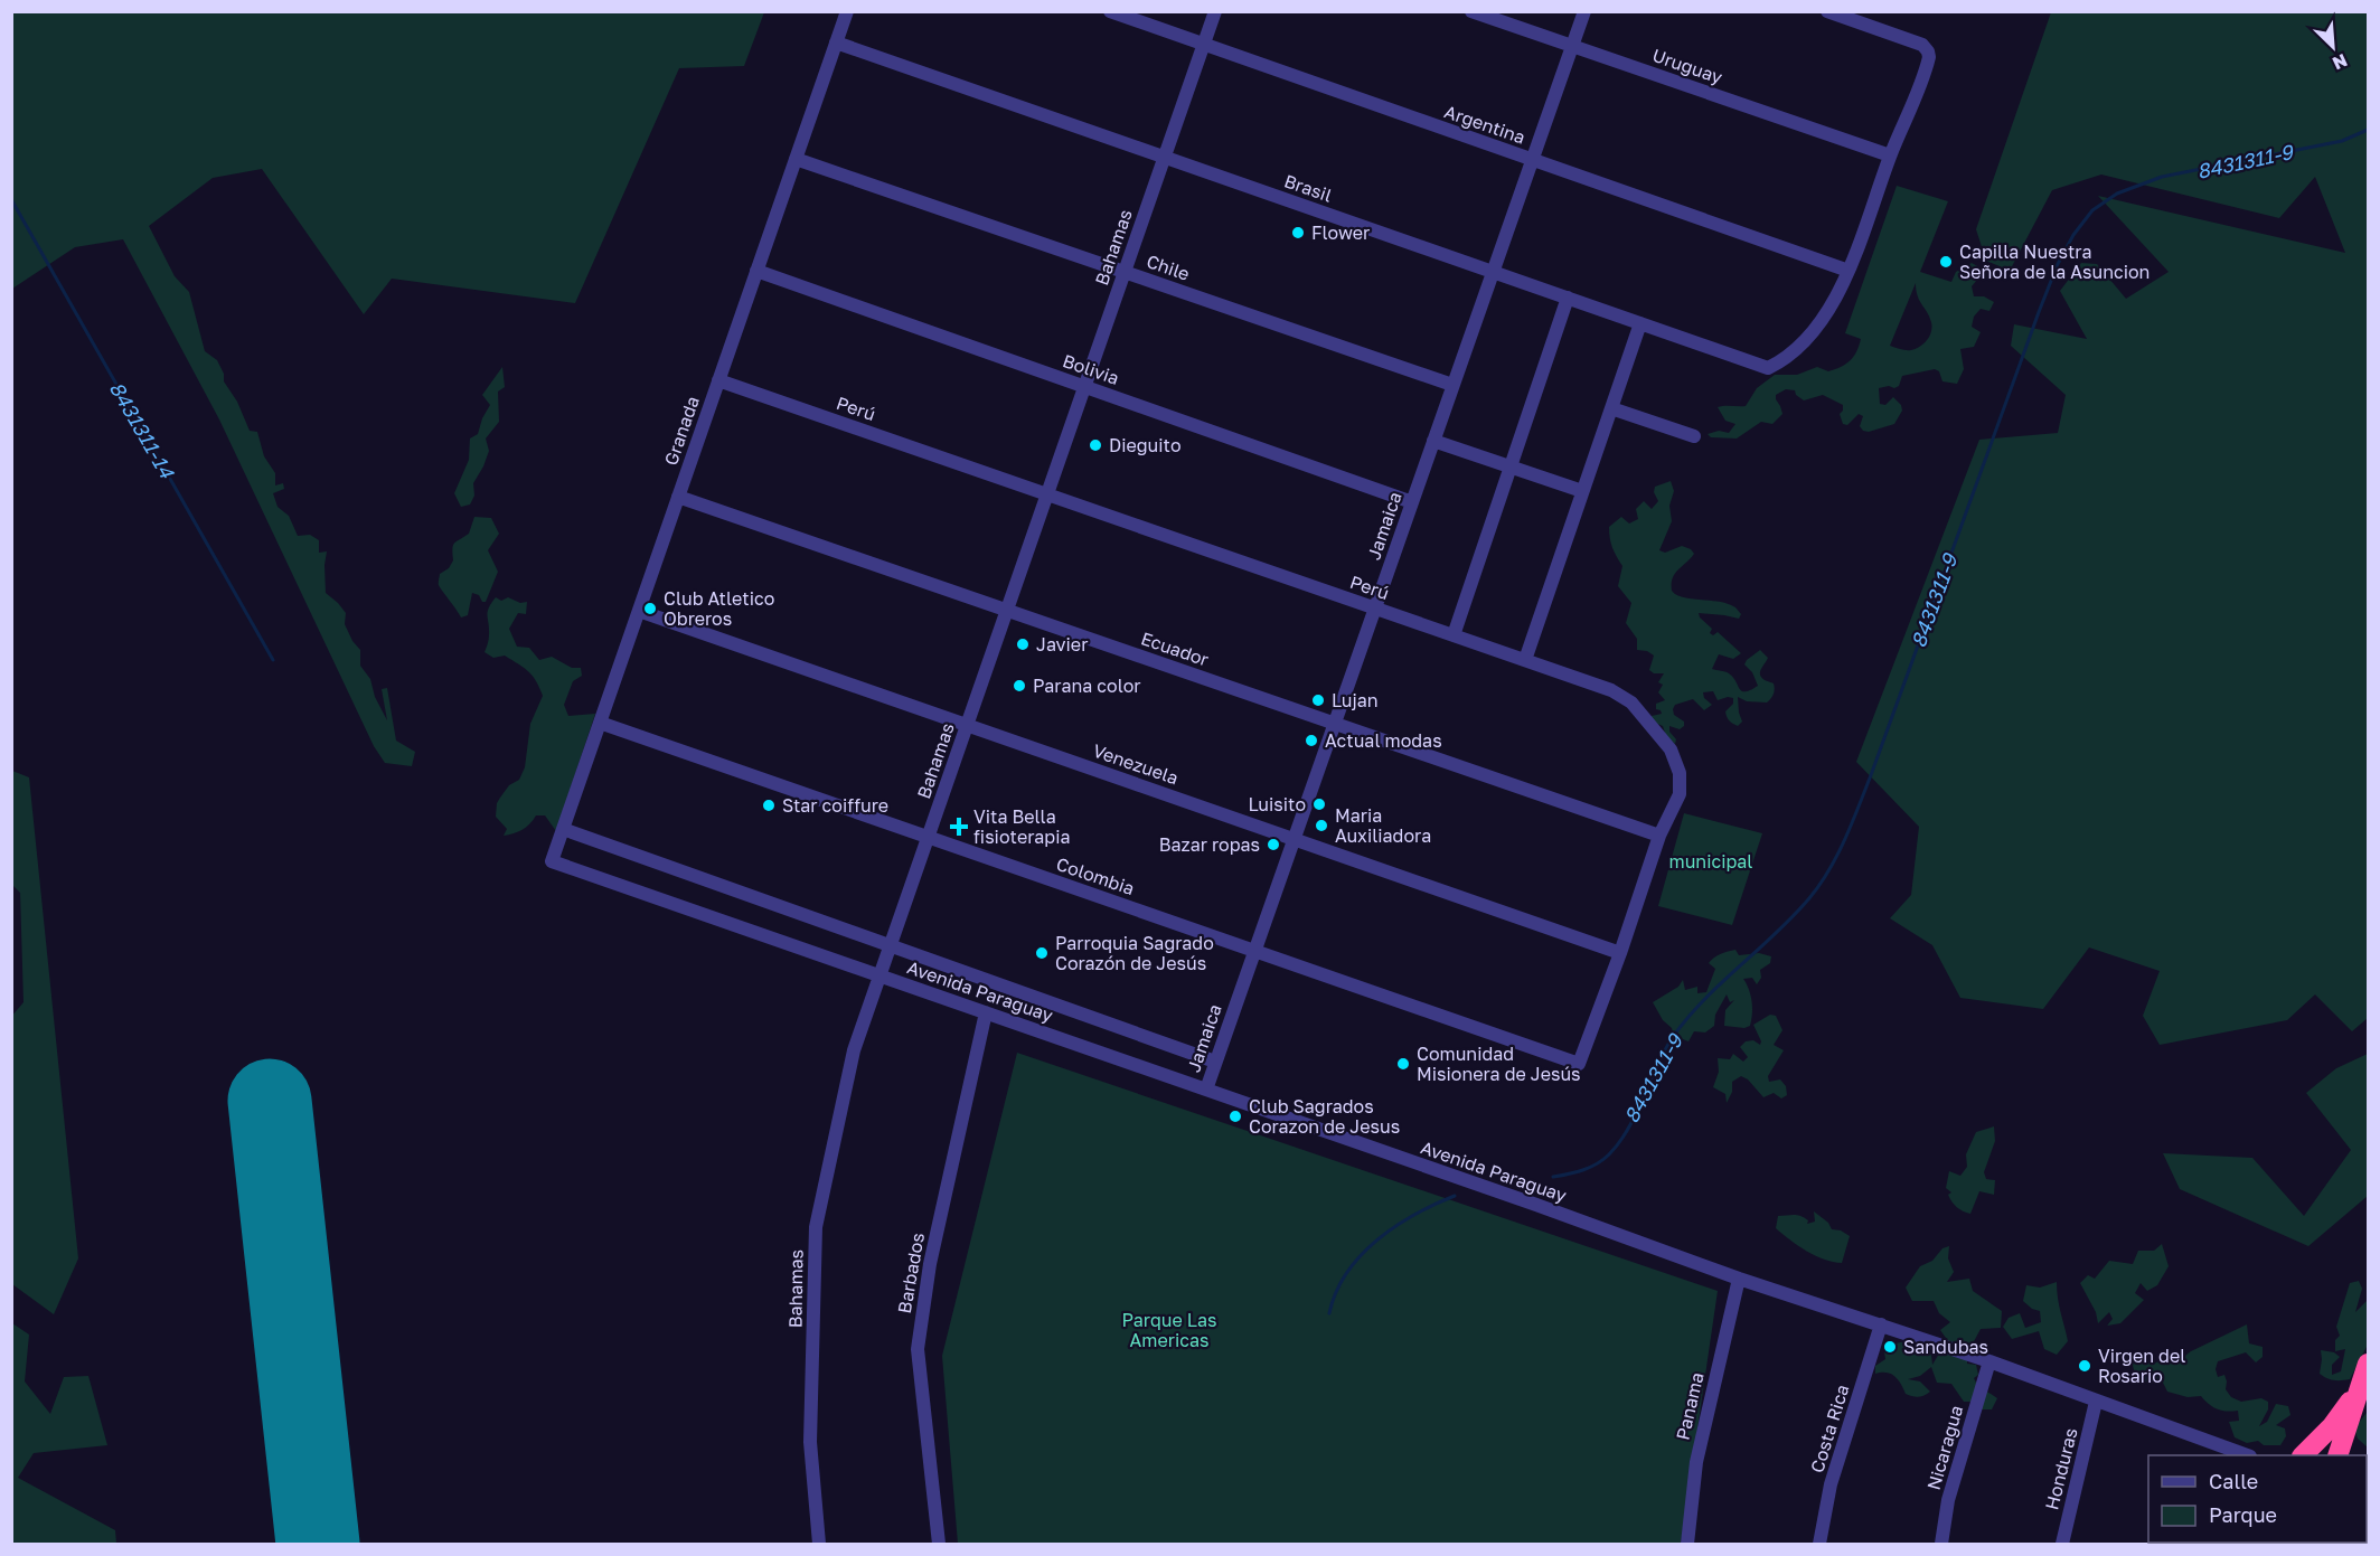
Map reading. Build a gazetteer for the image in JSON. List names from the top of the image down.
{
  "streets": {
    "street": [
      "Uruguay",
      "Argentina",
      "Brasil",
      "Bahamas",
      "Chile",
      "Bolivia",
      "Perú",
      "Granada",
      "Jamaica",
      "Ecuador",
      "Venezuela",
      "Colombia",
      "Avenida Paraguay",
      "Barbados",
      "Panama",
      "Costa Rica",
      "Nicaragua",
      "Honduras"
    ]
  },
  "crossings": [
    ["Uruguay", "Jamaica"],
    ["Argentina", "Brasil"],
    ["Argentina", "Bahamas"],
    ["Argentina", "Jamaica"],
    ["Brasil", "Bahamas"],
    ["Brasil", "Granada"],
    ["Brasil", "Jamaica"],
    ["Bahamas", "Chile"],
    ["Bahamas", "Bolivia"],
    ["Bahamas", "Perú"],
    ["Bahamas", "Ecuador"],
    ["Bahamas", "Venezuela"],
    ["Bahamas", "Colombia"],
    ["Bahamas", "Avenida Paraguay"],
    ["Chile", "Granada"],
    ["Chile", "Jamaica"],
    ["Bolivia", "Granada"],
    ["Bolivia", "Jamaica"],
    ["Perú", "Granada"],
    ["Perú", "Jamaica"],
    ["Perú", "Ecuador"],
    ["Perú", "Venezuela"],
    ["Perú", "Colombia"],
    ["Granada", "Ecuador"],
    ["Granada", "Venezuela"],
    ["Granada", "Colombia"],
    ["Granada", "Avenida Paraguay"],
    ["Jamaica", "Ecuador"],
    ["Jamaica", "Venezuela"],
    ["Jamaica", "Colombia"],
    ["Jamaica", "Avenida Paraguay"],
    ["Avenida Paraguay", "Barbados"],
    ["Avenida Paraguay", "Panama"],
    ["Avenida Paraguay", "Costa Rica"],
    ["Avenida Paraguay", "Nicaragua"],
    ["Avenida Paraguay", "Honduras"]
  ],
  "water": ["8431311-9", "8431311-14"],
  "parks": ["municipal", "Parque Las Americas"],
  "places": {
    "other": [
      "Flower",
      "Capilla Nuestra Señora de la Asuncion",
      "Dieguito",
      "Club Atletico Obreros",
      "Javier",
      "Parana color",
      "Lujan",
      "Actual modas",
      "Luisito",
      "Star coiffure",
      "Maria Auxiliadora",
      "Bazar ropas",
      "Parroquia Sagrado Corazón de Jesús",
      "Comunidad Misionera de Jesús",
      "Club Sagrados Corazon de Jesus",
      "Sandubas",
      "Virgen del Rosario"
    ],
    "health": ["Vita Bella fisioterapia"]
  },
  "legend": ["Calle", "Parque"],
  "north": "bottom right"
}
